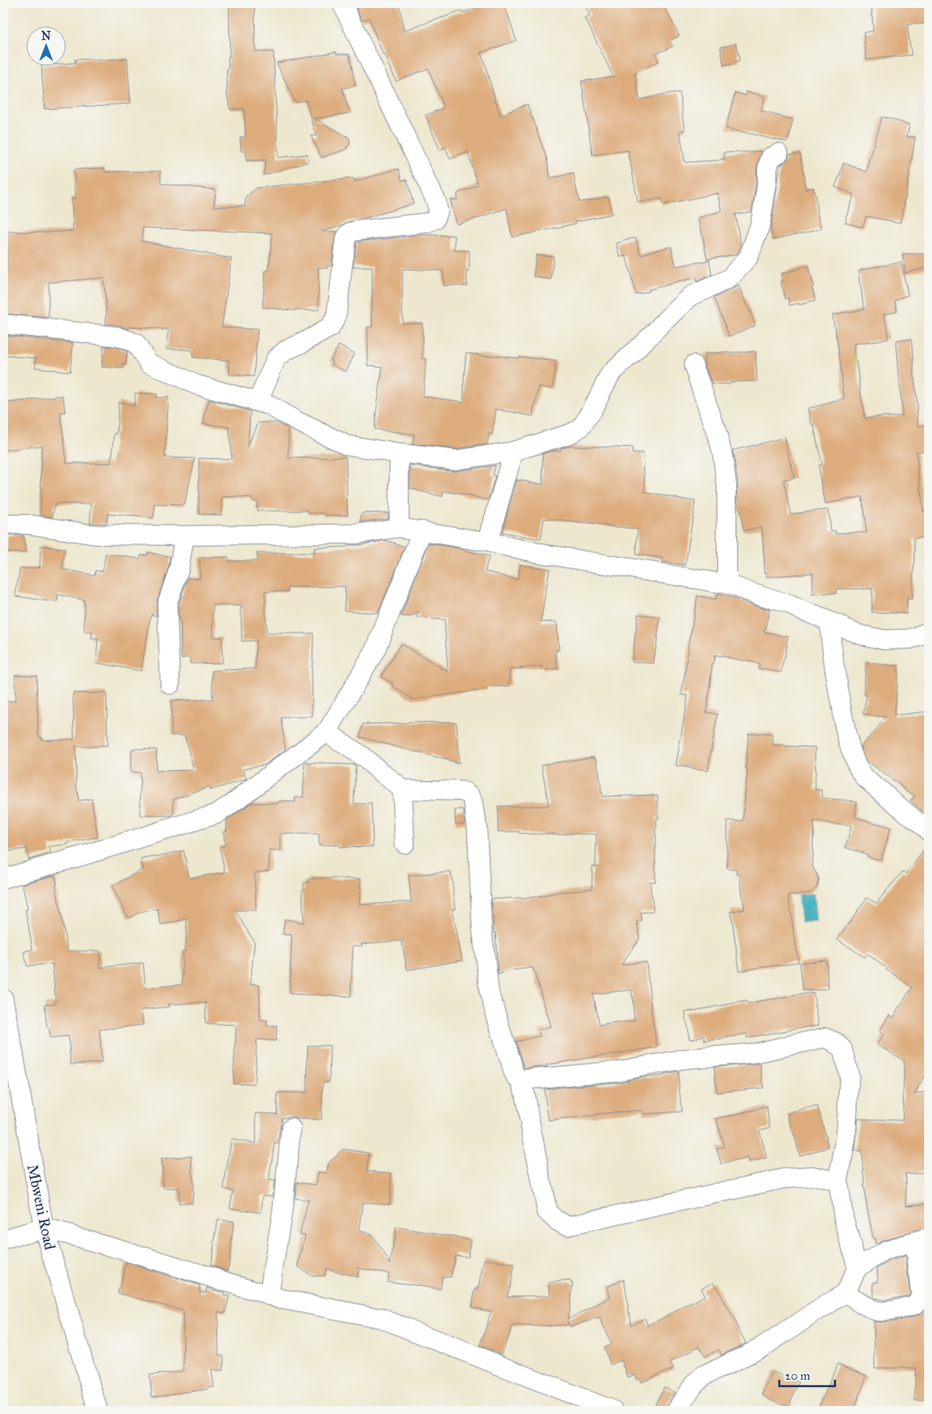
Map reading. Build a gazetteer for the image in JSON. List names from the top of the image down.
{
  "streets": {
    "street": ["Mbweni Road"]
  },
  "scale_bar": "20 m",
  "north": "top"
}
